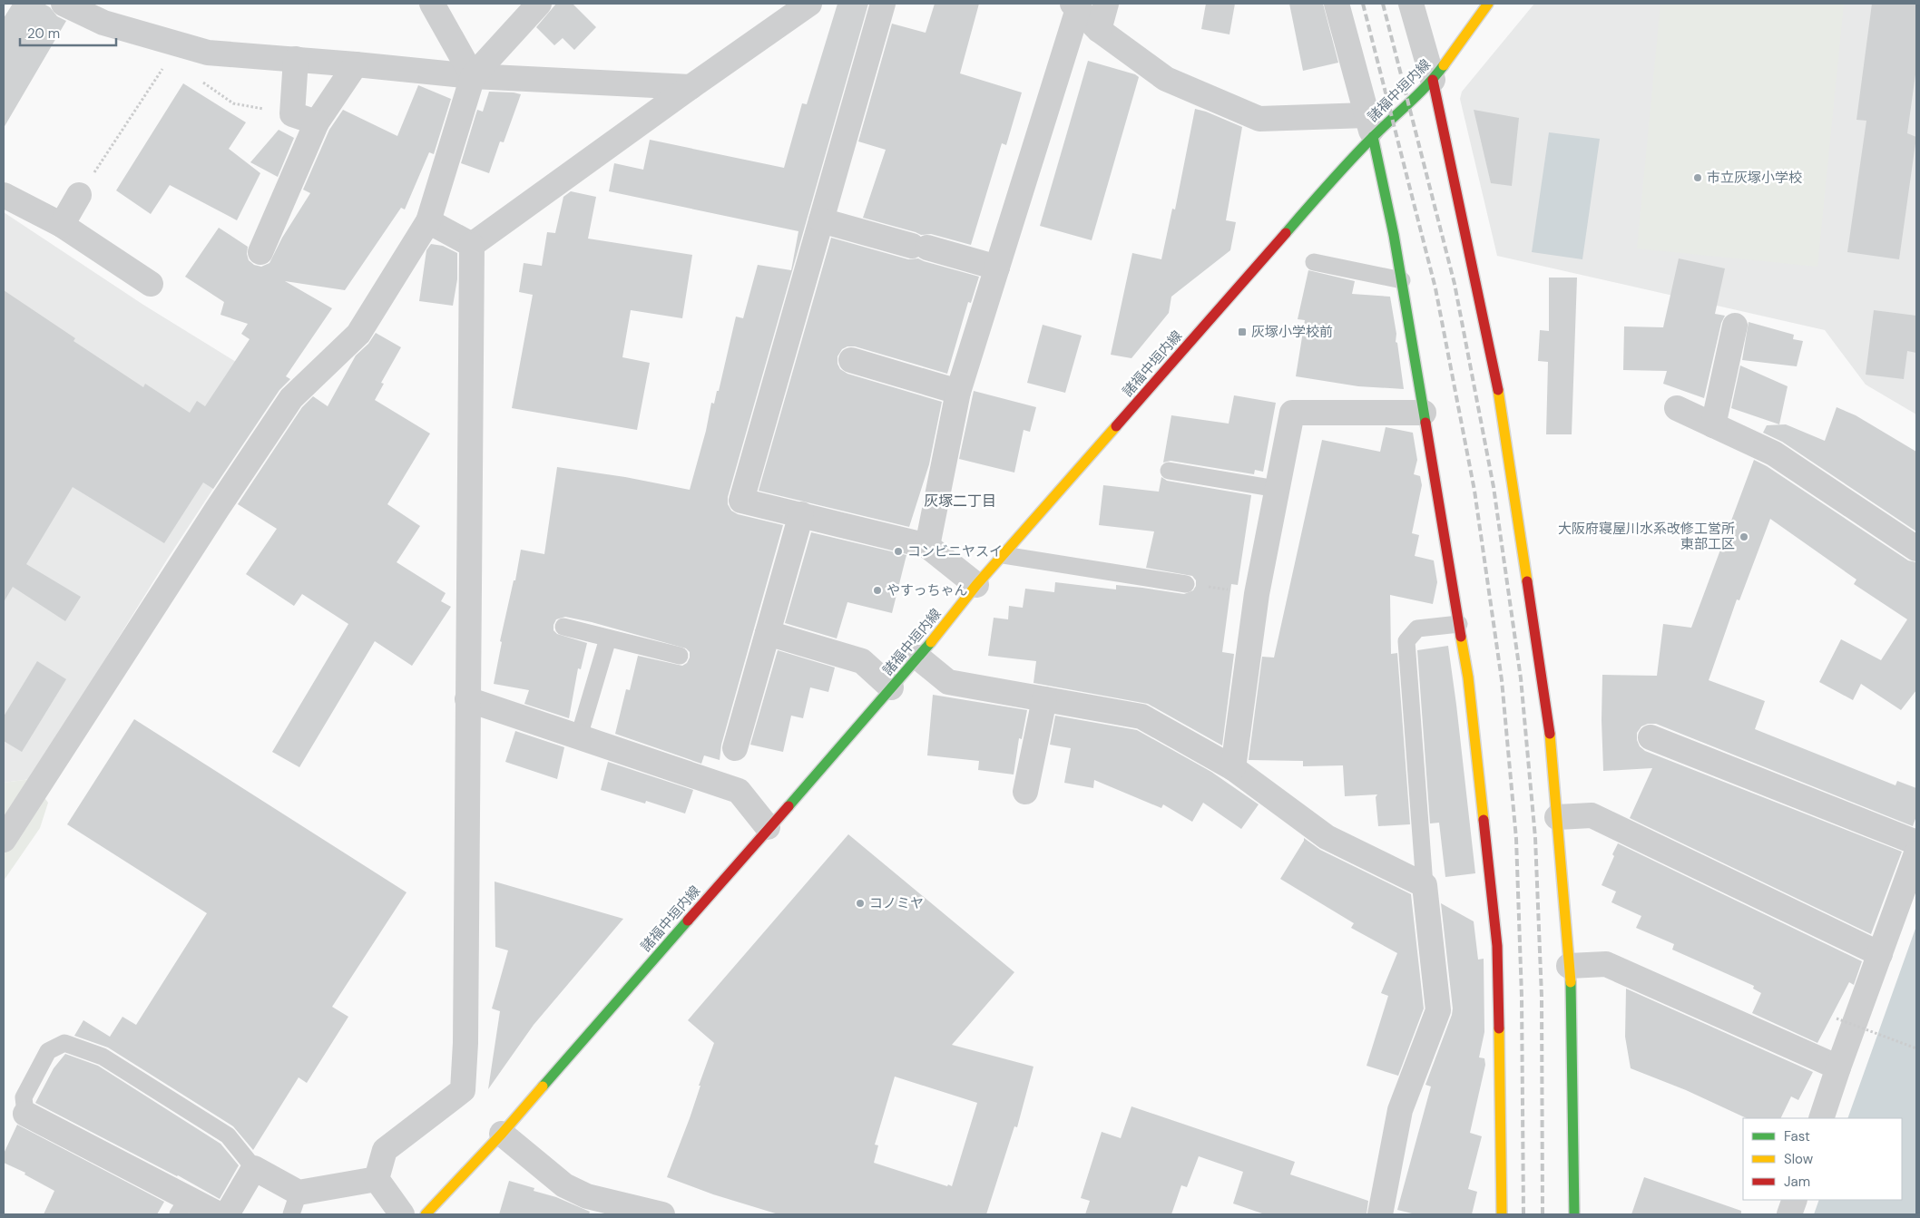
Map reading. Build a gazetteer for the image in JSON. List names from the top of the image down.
{
  "streets": {
    "street": ["諸福中垣内線"]
  },
  "districts": ["灰塚二丁目"],
  "places": {
    "other": [
      "市立灰塚小学校",
      "大阪府寝屋川水系改修工営所 東部工区",
      "コンビニヤスイ",
      "やすっちゃん",
      "コノミヤ"
    ],
    "transit": ["灰塚小学校前"]
  },
  "legend": ["Fast", "Slow", "Jam"],
  "scale_bar": "20 m"
}
